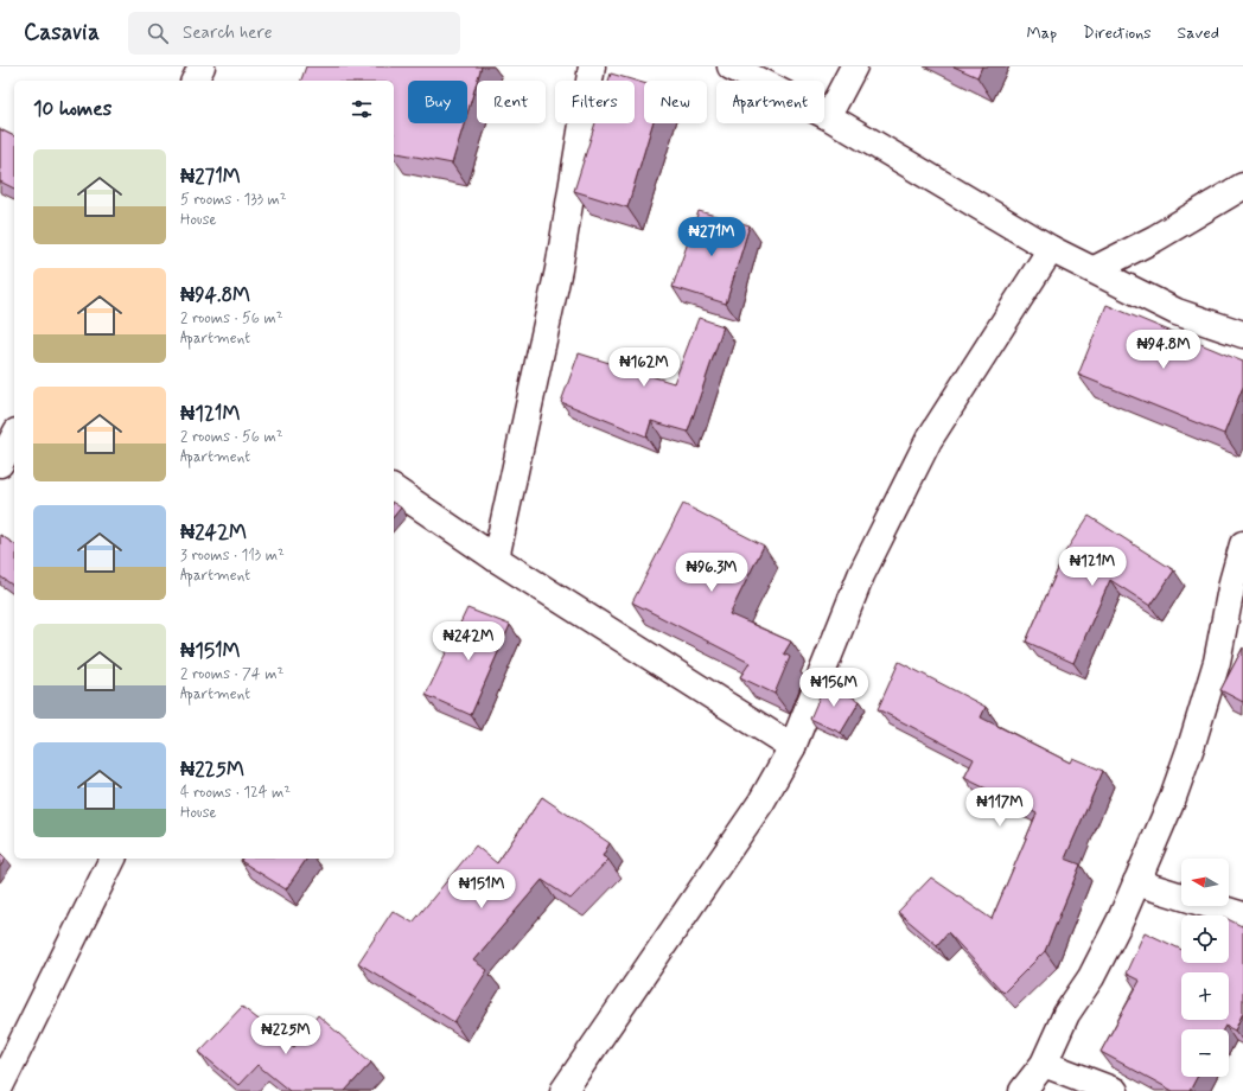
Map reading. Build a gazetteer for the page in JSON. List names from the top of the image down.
{
  "north": "left",
  "page": {
    "header": "Casavia",
    "search": "Search here",
    "nav": ["Map", "Directions", "Saved"],
    "chip": [
      "Buy",
      "Rent",
      "Filters",
      "New",
      "Apartment"
    ],
    "heading": "10 homes",
    "list": [
      {
        "name": "₦271M",
        "note": "5 rooms · 133 m² · House"
      },
      {
        "name": "₦94.8M",
        "note": "2 rooms · 56 m² · Apartment"
      },
      {
        "name": "₦121M",
        "note": "2 rooms · 56 m² · Apartment"
      },
      {
        "name": "₦242M",
        "note": "3 rooms · 113 m² · Apartment"
      },
      {
        "name": "₦151M",
        "note": "2 rooms · 74 m² · Apartment"
      },
      {
        "name": "₦225M",
        "note": "4 rooms · 124 m² · House"
      }
    ],
    "price": [
      "₦271M",
      "₦94.8M",
      "₦162M",
      "₦121M",
      "₦96.3M",
      "₦242M",
      "₦156M",
      "₦117M",
      "₦151M",
      "₦225M"
    ],
    "map_buttons": ["+", "−"]
  }
}
